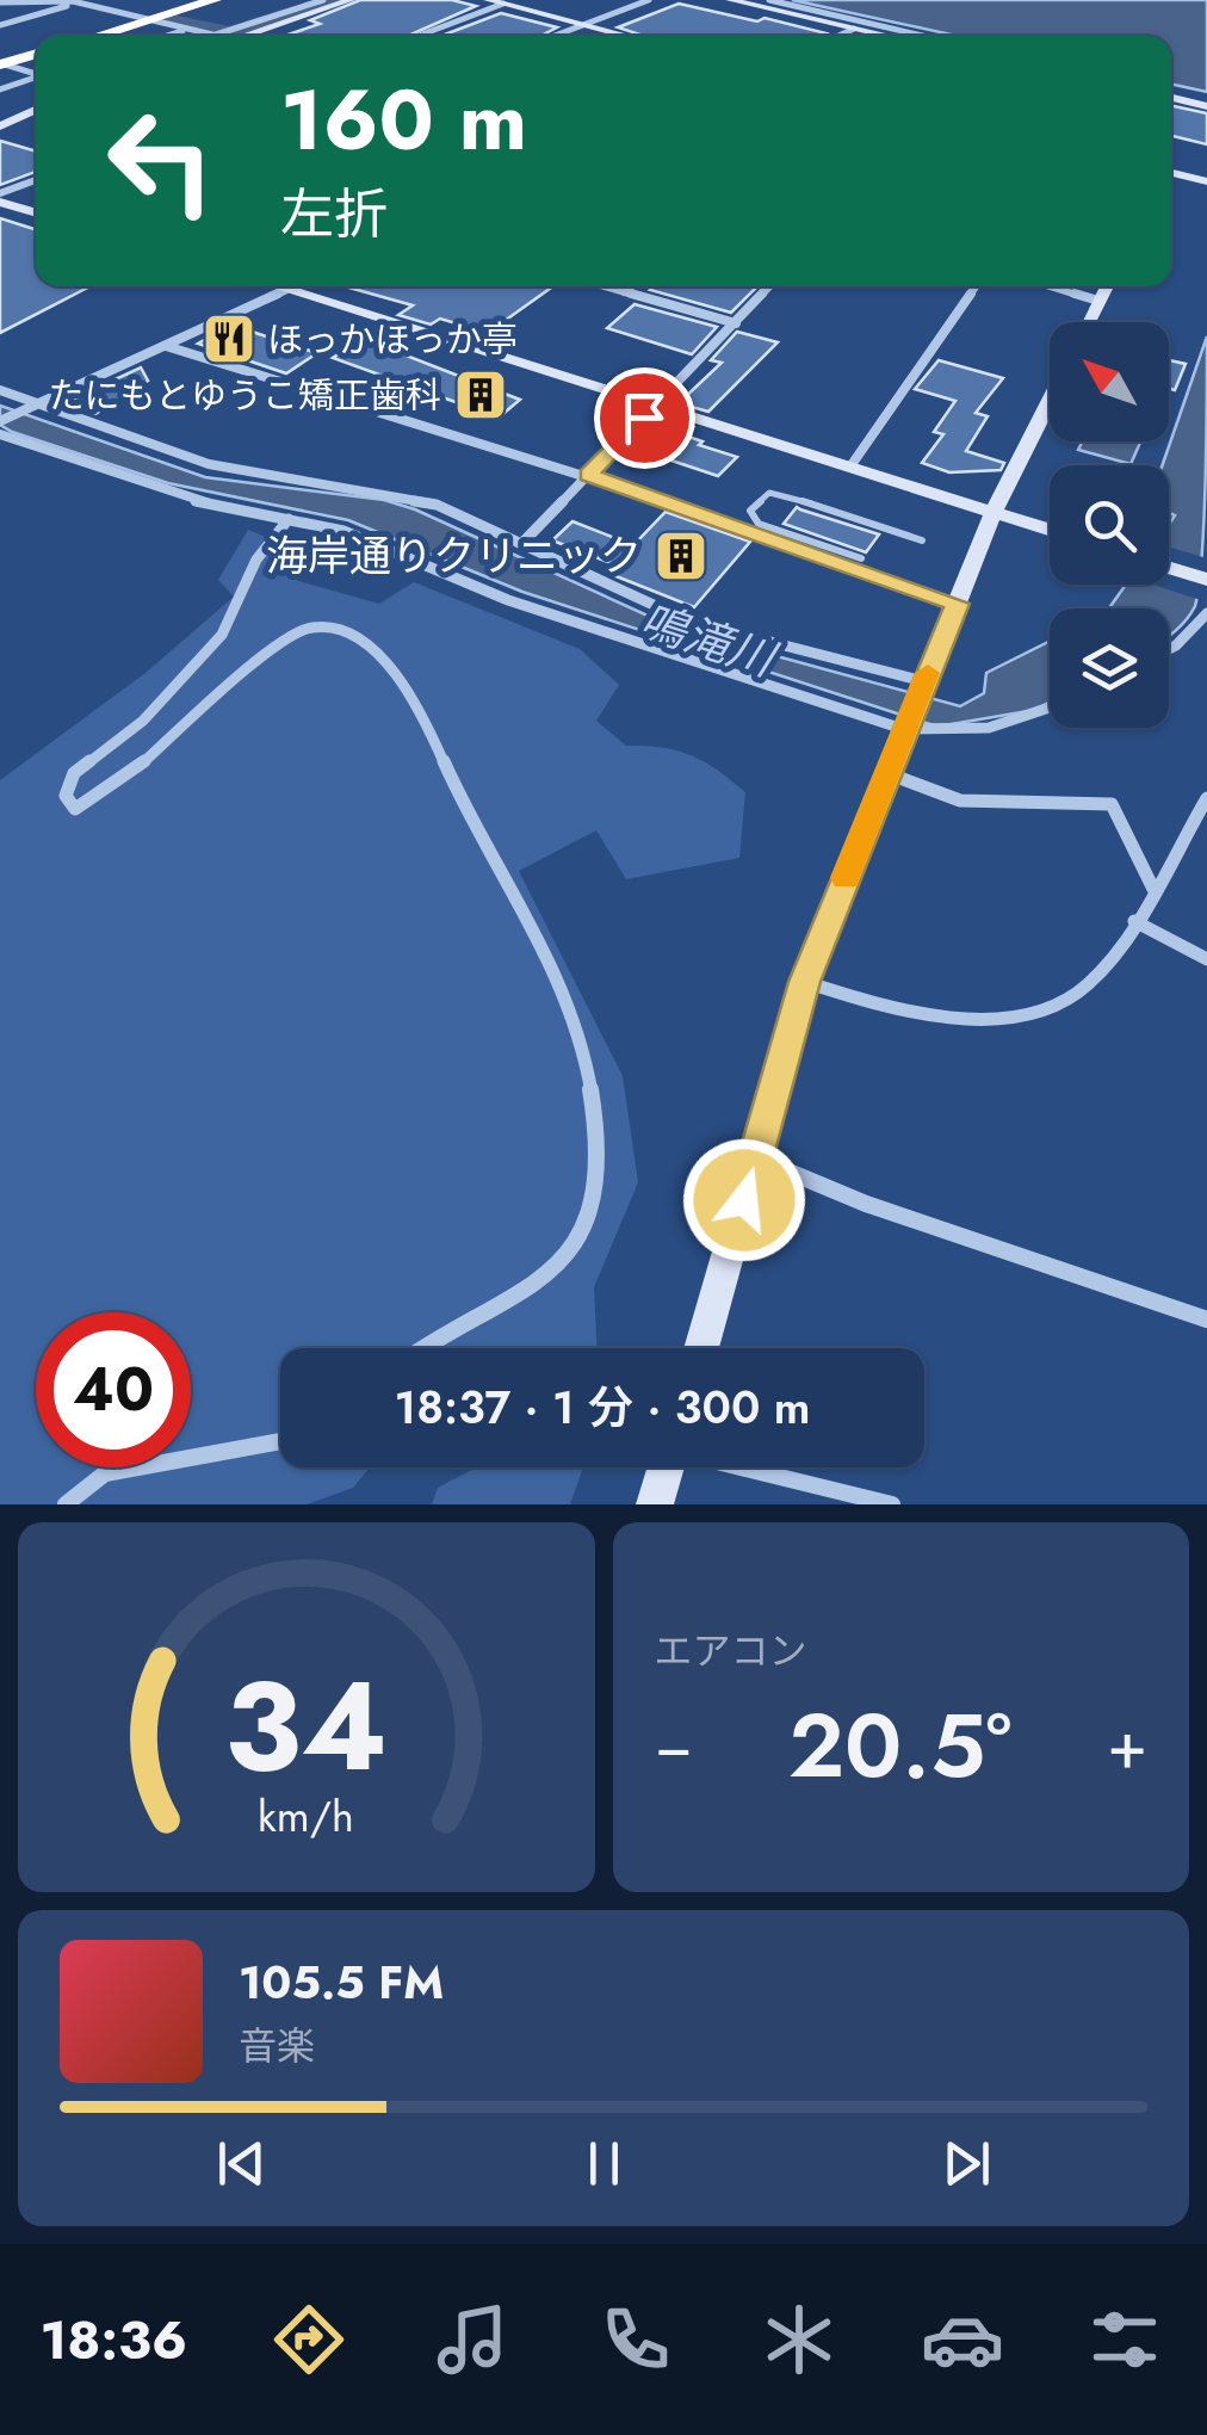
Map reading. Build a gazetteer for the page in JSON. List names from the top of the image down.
{
  "water": ["鳴滝川"],
  "places": {
    "restaurant": ["ほっかほっか亭"],
    "building": ["たにもとゆうこ矯正歯科", "海岸通りクリニック"]
  },
  "north": "top left",
  "page": {
    "turn": ["160 m", "左折"],
    "limit": "40",
    "trip": "18:37 · 1 分 · 300 m",
    "tile": "エアコン",
    "heat": ["−", "20.5°", "+"],
    "song": ["105.5 FM", "音楽"],
    "tabs": "18:36",
    "gauge": ["34", "km/h"]
  }
}
